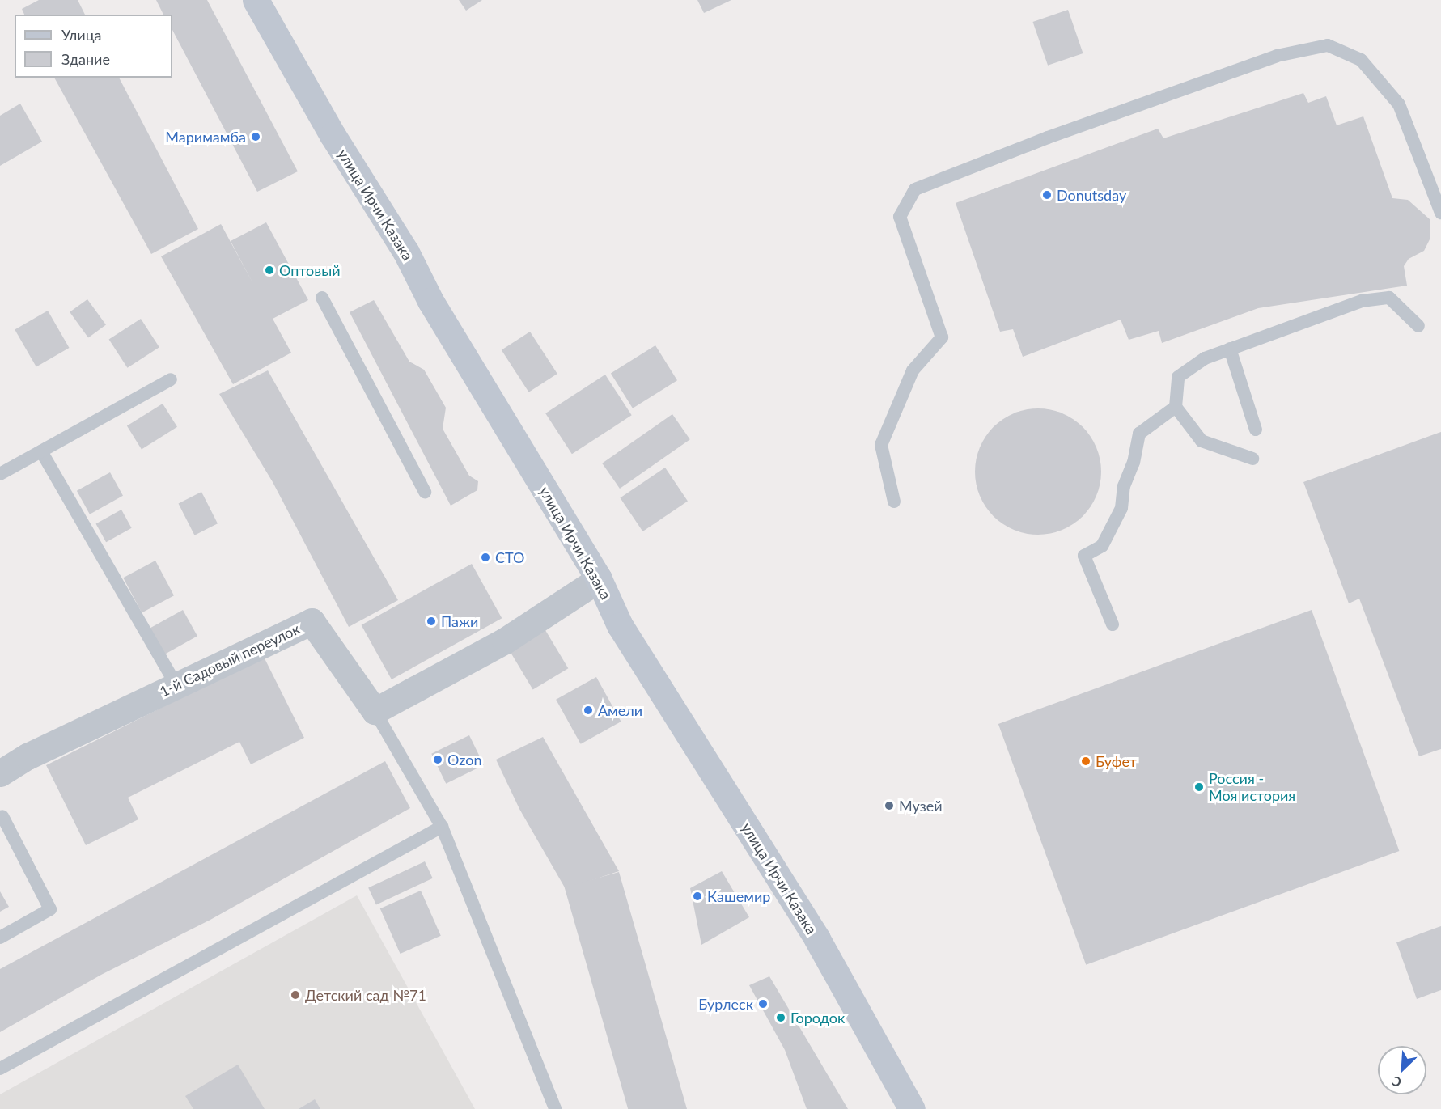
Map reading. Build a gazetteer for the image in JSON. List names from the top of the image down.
{
  "streets": {
    "main road": ["улица Ирчи Казака"],
    "street": ["1-й Садовый переулок"]
  },
  "places": [
    "Маримамба",
    "Donutsday",
    "Оптовый",
    "СТО",
    "Пажи",
    "Амели",
    "Ozon",
    "Буфет",
    "Россия - Моя история",
    "Музей",
    "Кашемир",
    "Детский сад №71",
    "Бурлеск",
    "Городок"
  ],
  "legend": ["Улица", "Здание"],
  "north": "bottom left"
}
